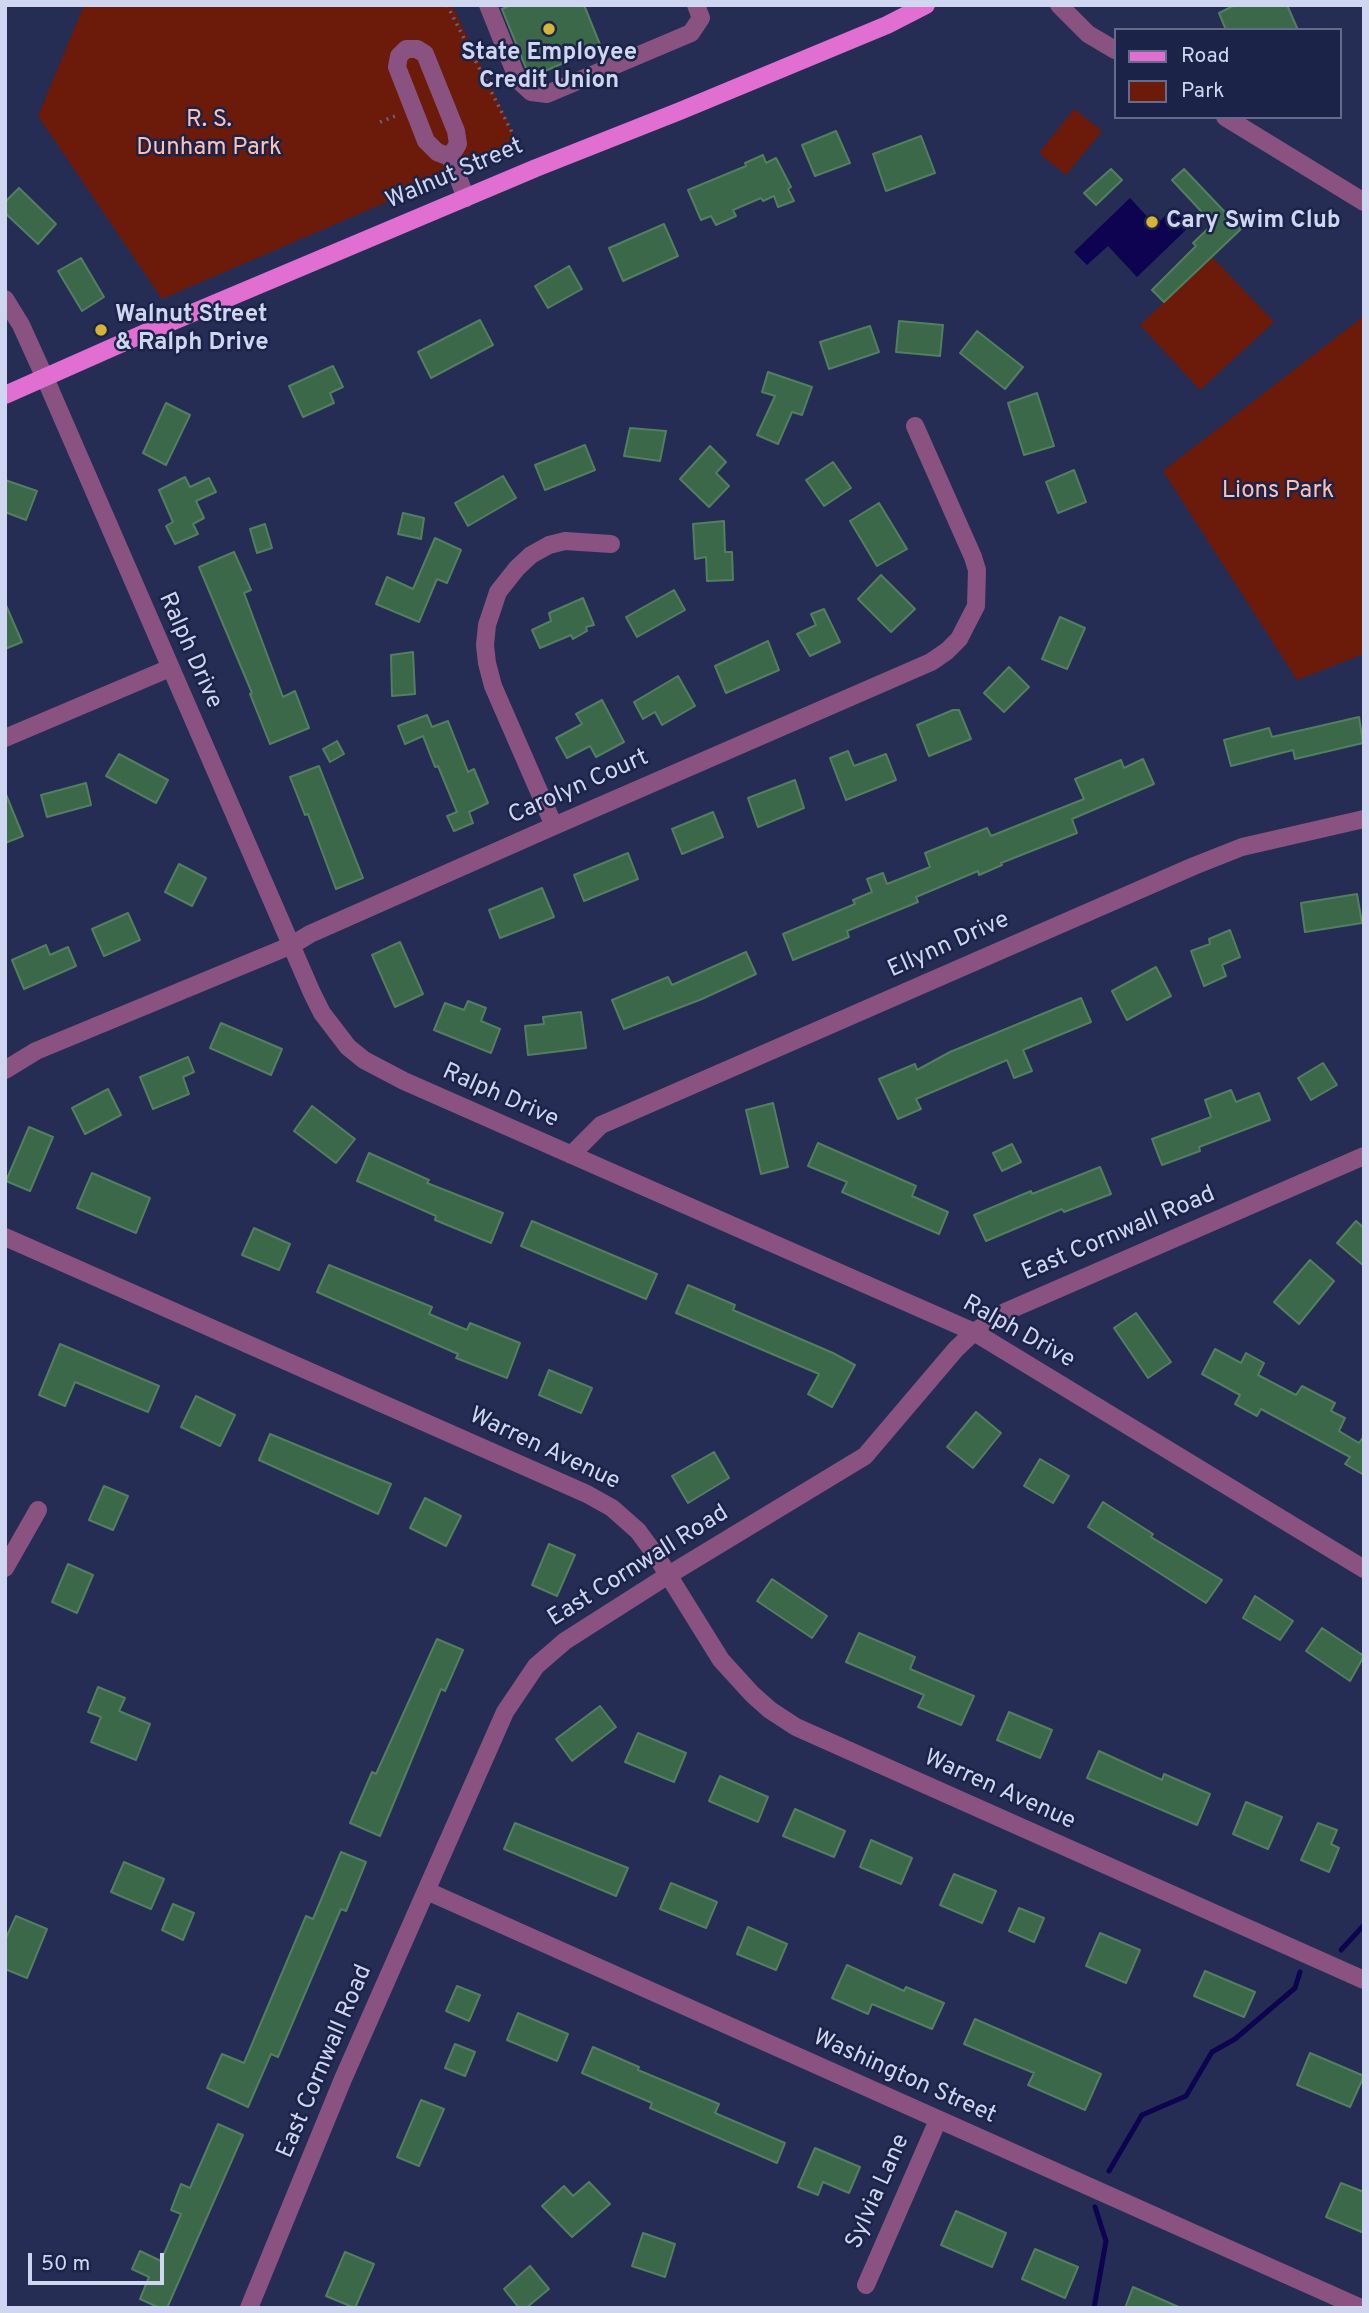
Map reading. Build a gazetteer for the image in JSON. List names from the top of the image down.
{
  "streets": {
    "main road": ["Walnut Street"],
    "street": [
      "Ralph Drive",
      "Carolyn Court",
      "Ellynn Drive",
      "East Cornwall Road",
      "Warren Avenue",
      "Washington Street",
      "Sylvia Lane"
    ]
  },
  "crossings": [
    ["Walnut Street", "Ralph Drive"],
    ["Ralph Drive", "Carolyn Court"],
    ["Ralph Drive", "Ellynn Drive"],
    ["Ralph Drive", "East Cornwall Road"],
    ["East Cornwall Road", "Warren Avenue"],
    ["East Cornwall Road", "Washington Street"],
    ["Washington Street", "Sylvia Lane"]
  ],
  "parks": ["R. S. Dunham Park", "Lions Park"],
  "places": ["State Employee Credit Union", "Cary Swim Club", "Walnut Street & Ralph Drive"],
  "legend": ["Road", "Park"],
  "scale_bar": "50 m"
}
